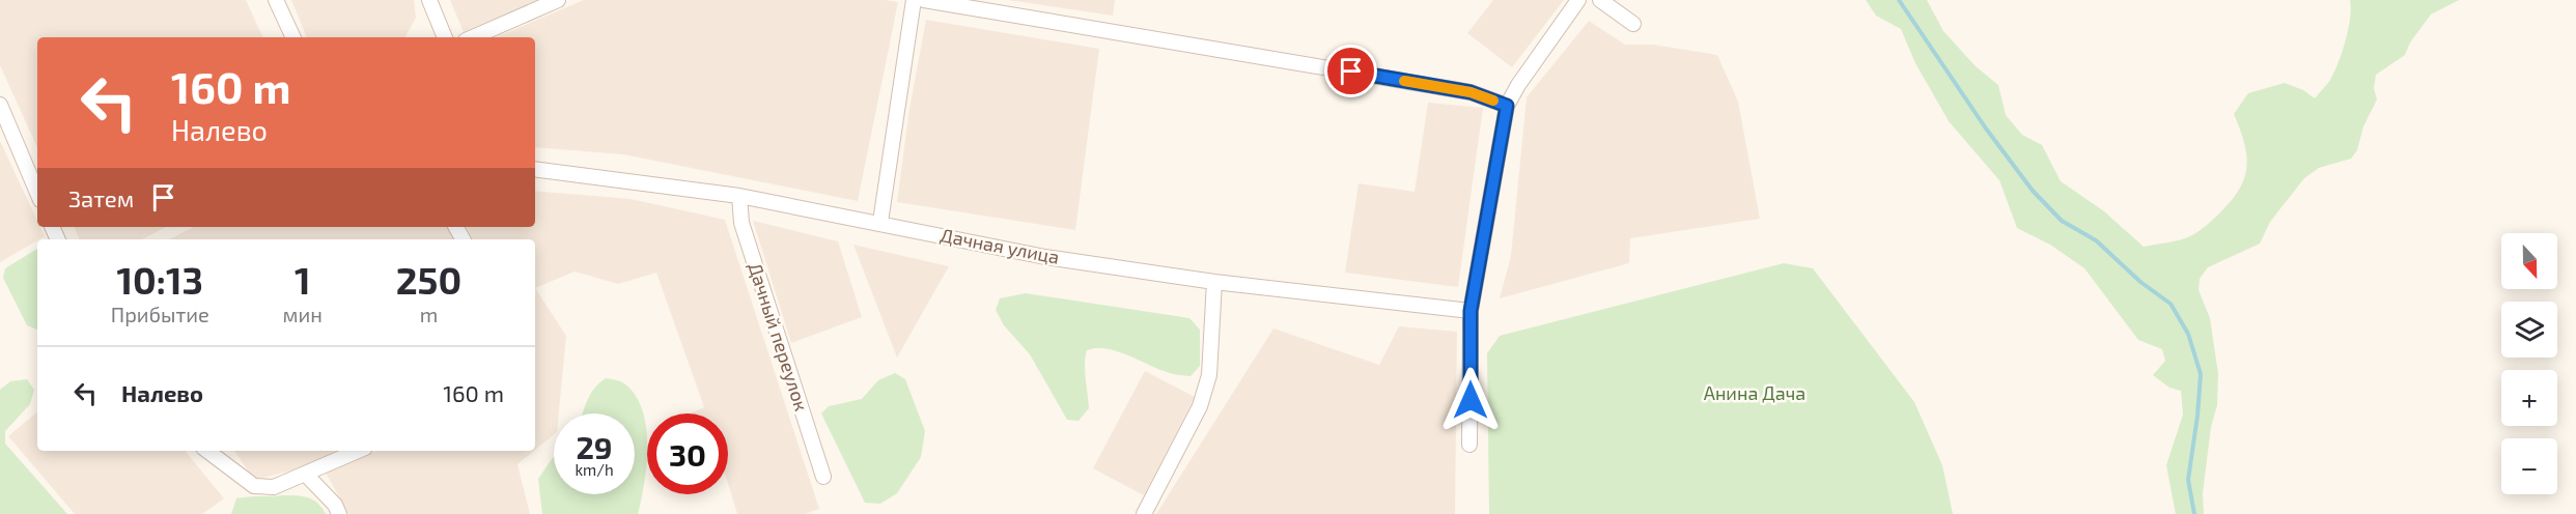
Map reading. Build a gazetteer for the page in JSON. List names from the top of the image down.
{
  "streets": {
    "street": ["Дачная улица", "Дачный переулок"]
  },
  "crossings": [
    ["Дачная улица", "Дачный переулок"]
  ],
  "parks": ["Анина Дача"],
  "north": "bottom",
  "page": {
    "turn": ["160 m", "Налево"],
    "then": "Затем",
    "map_buttons": ["+", "−"],
    "eta": [
      "10:13",
      "Прибытие",
      "1",
      "мин",
      "250",
      "m"
    ],
    "list": [
      {
        "name": "Налево",
        "value": "160 m"
      }
    ],
    "speed": "29 km/h",
    "limit": "30"
  }
}
